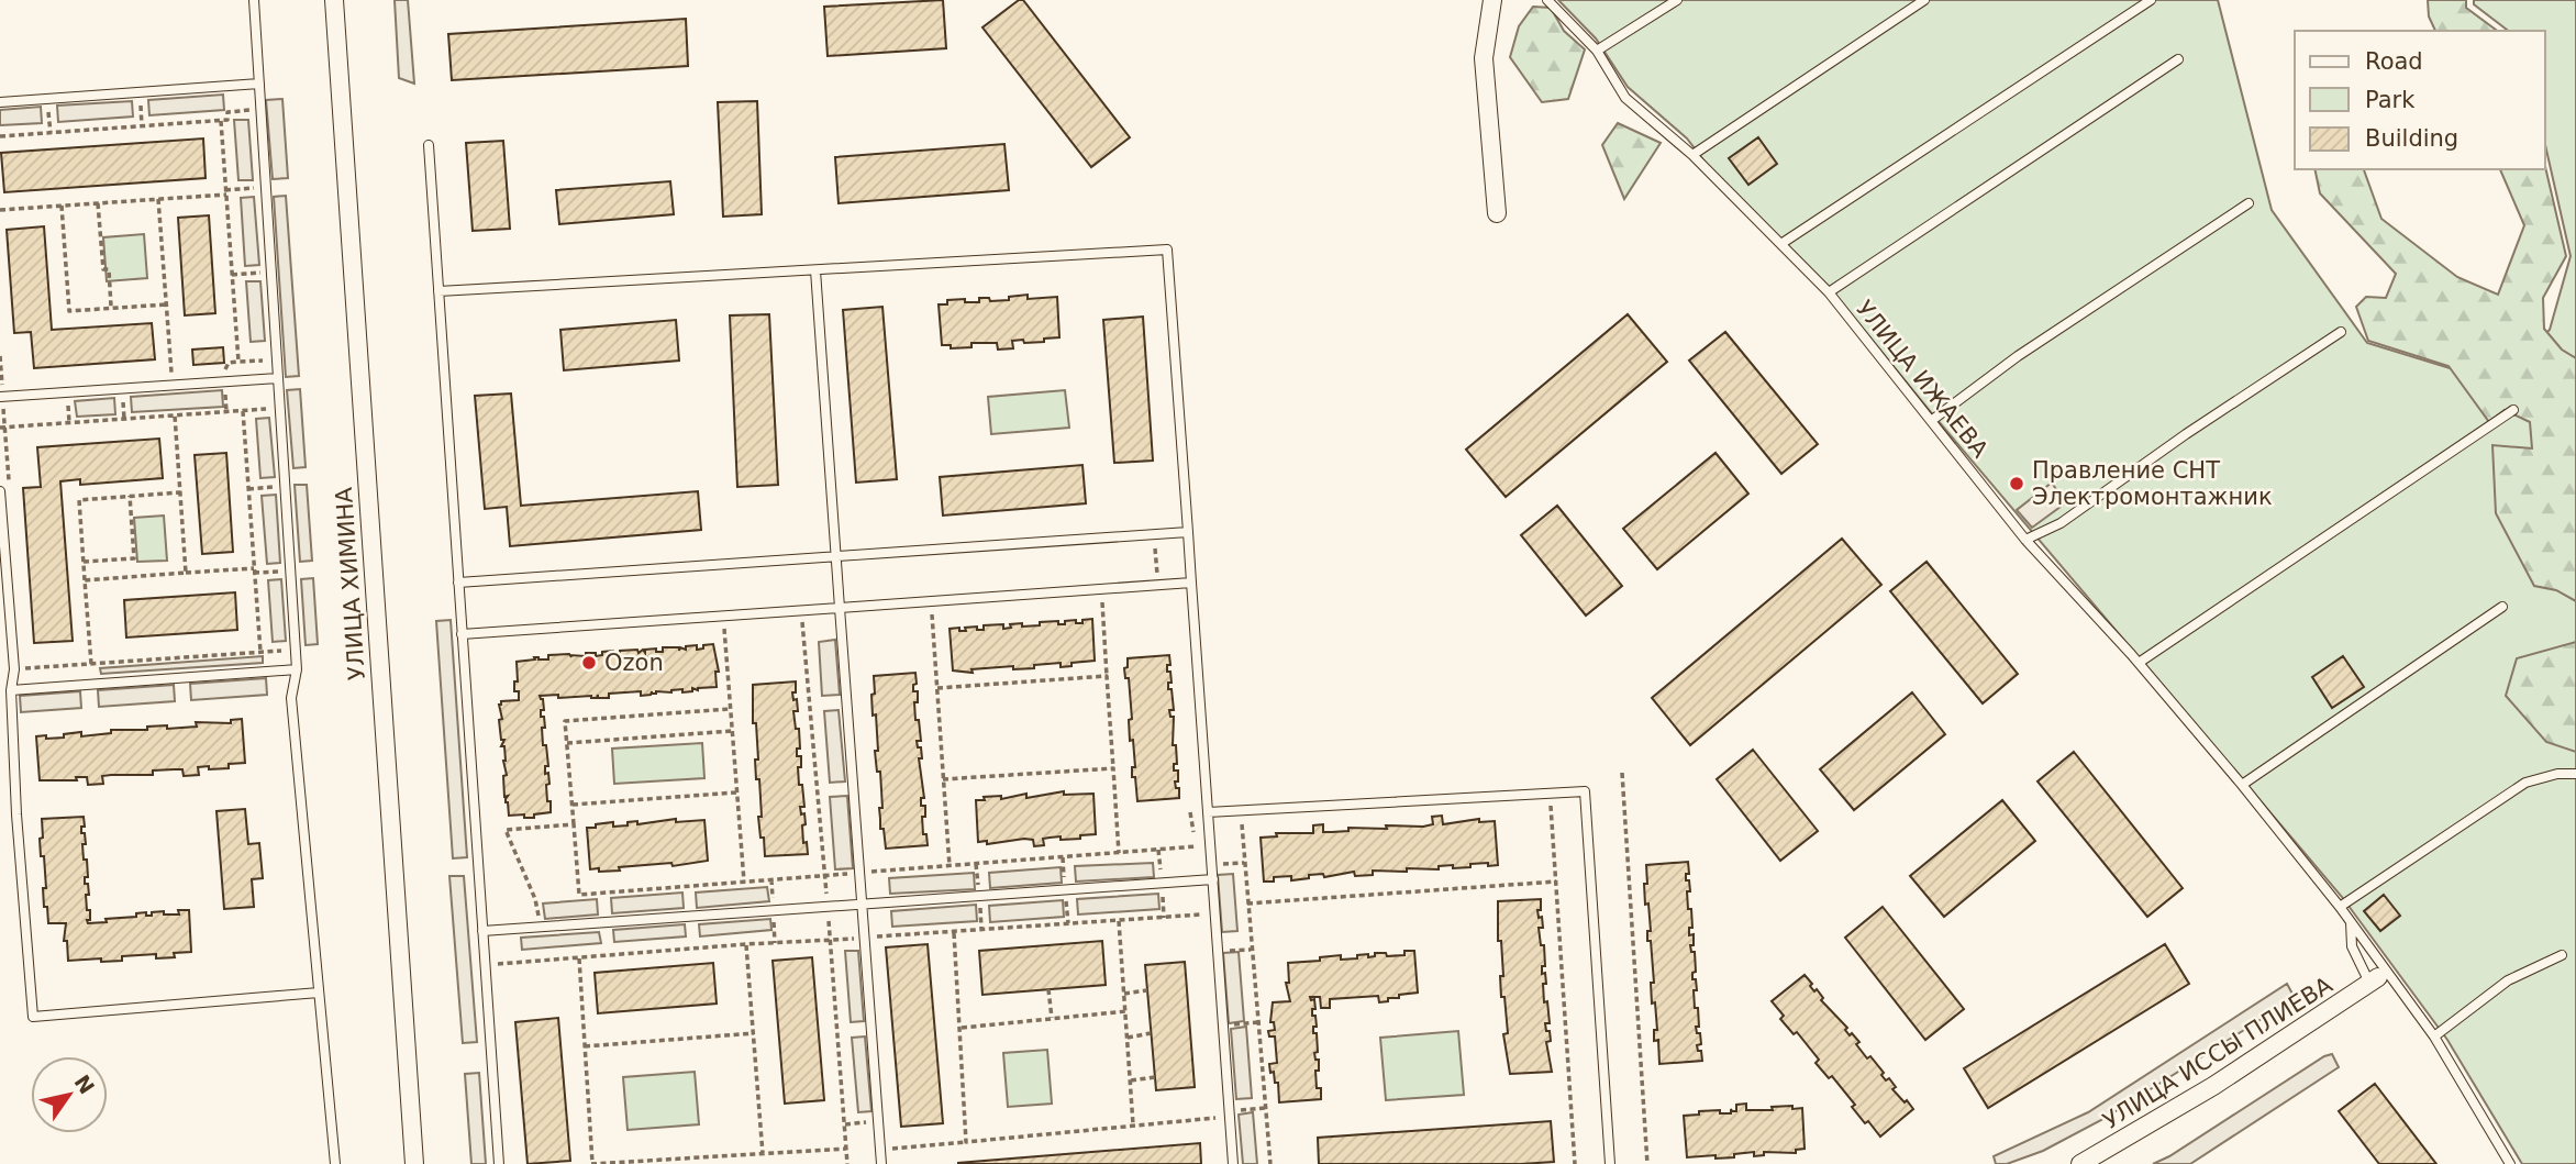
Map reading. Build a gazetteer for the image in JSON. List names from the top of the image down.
{
  "streets": {
    "street": ["УЛИЦА ХИМИНА", "УЛИЦА ИССЫ ПЛИЕВА"],
    "lane": ["УЛИЦА ИЖАЕВА"]
  },
  "places": ["Правление СНТ Электромонтажник", "Ozon"],
  "legend": ["Road", "Park", "Building"],
  "north": "top right"
}
